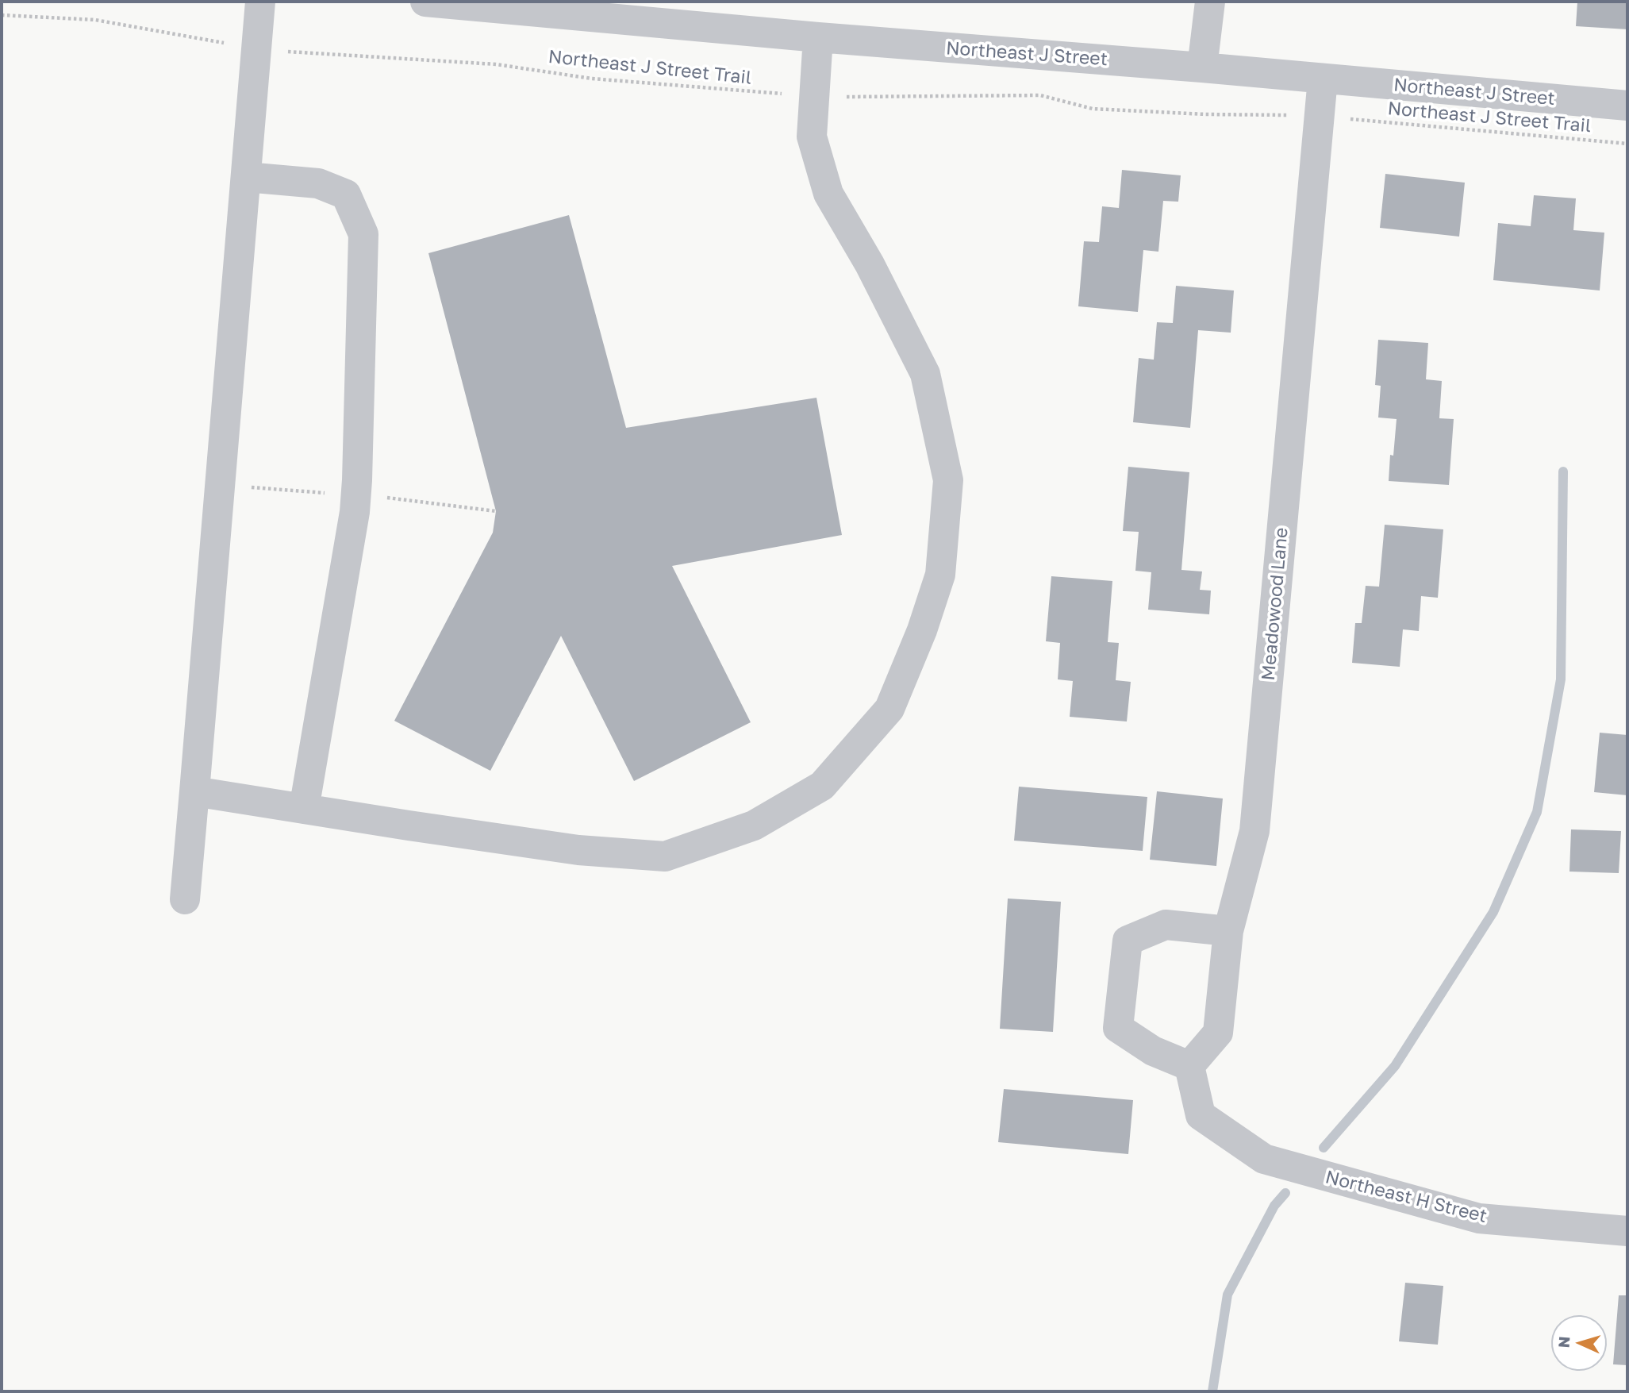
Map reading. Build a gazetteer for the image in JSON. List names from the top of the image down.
{
  "streets": {
    "street": ["Northeast J Street", "Meadowood Lane", "Northeast H Street"],
    "path": ["Northeast J Street Trail"]
  },
  "crossings": [
    ["Northeast J Street", "Meadowood Lane"],
    ["Meadowood Lane", "Northeast H Street"]
  ],
  "north": "left"
}
